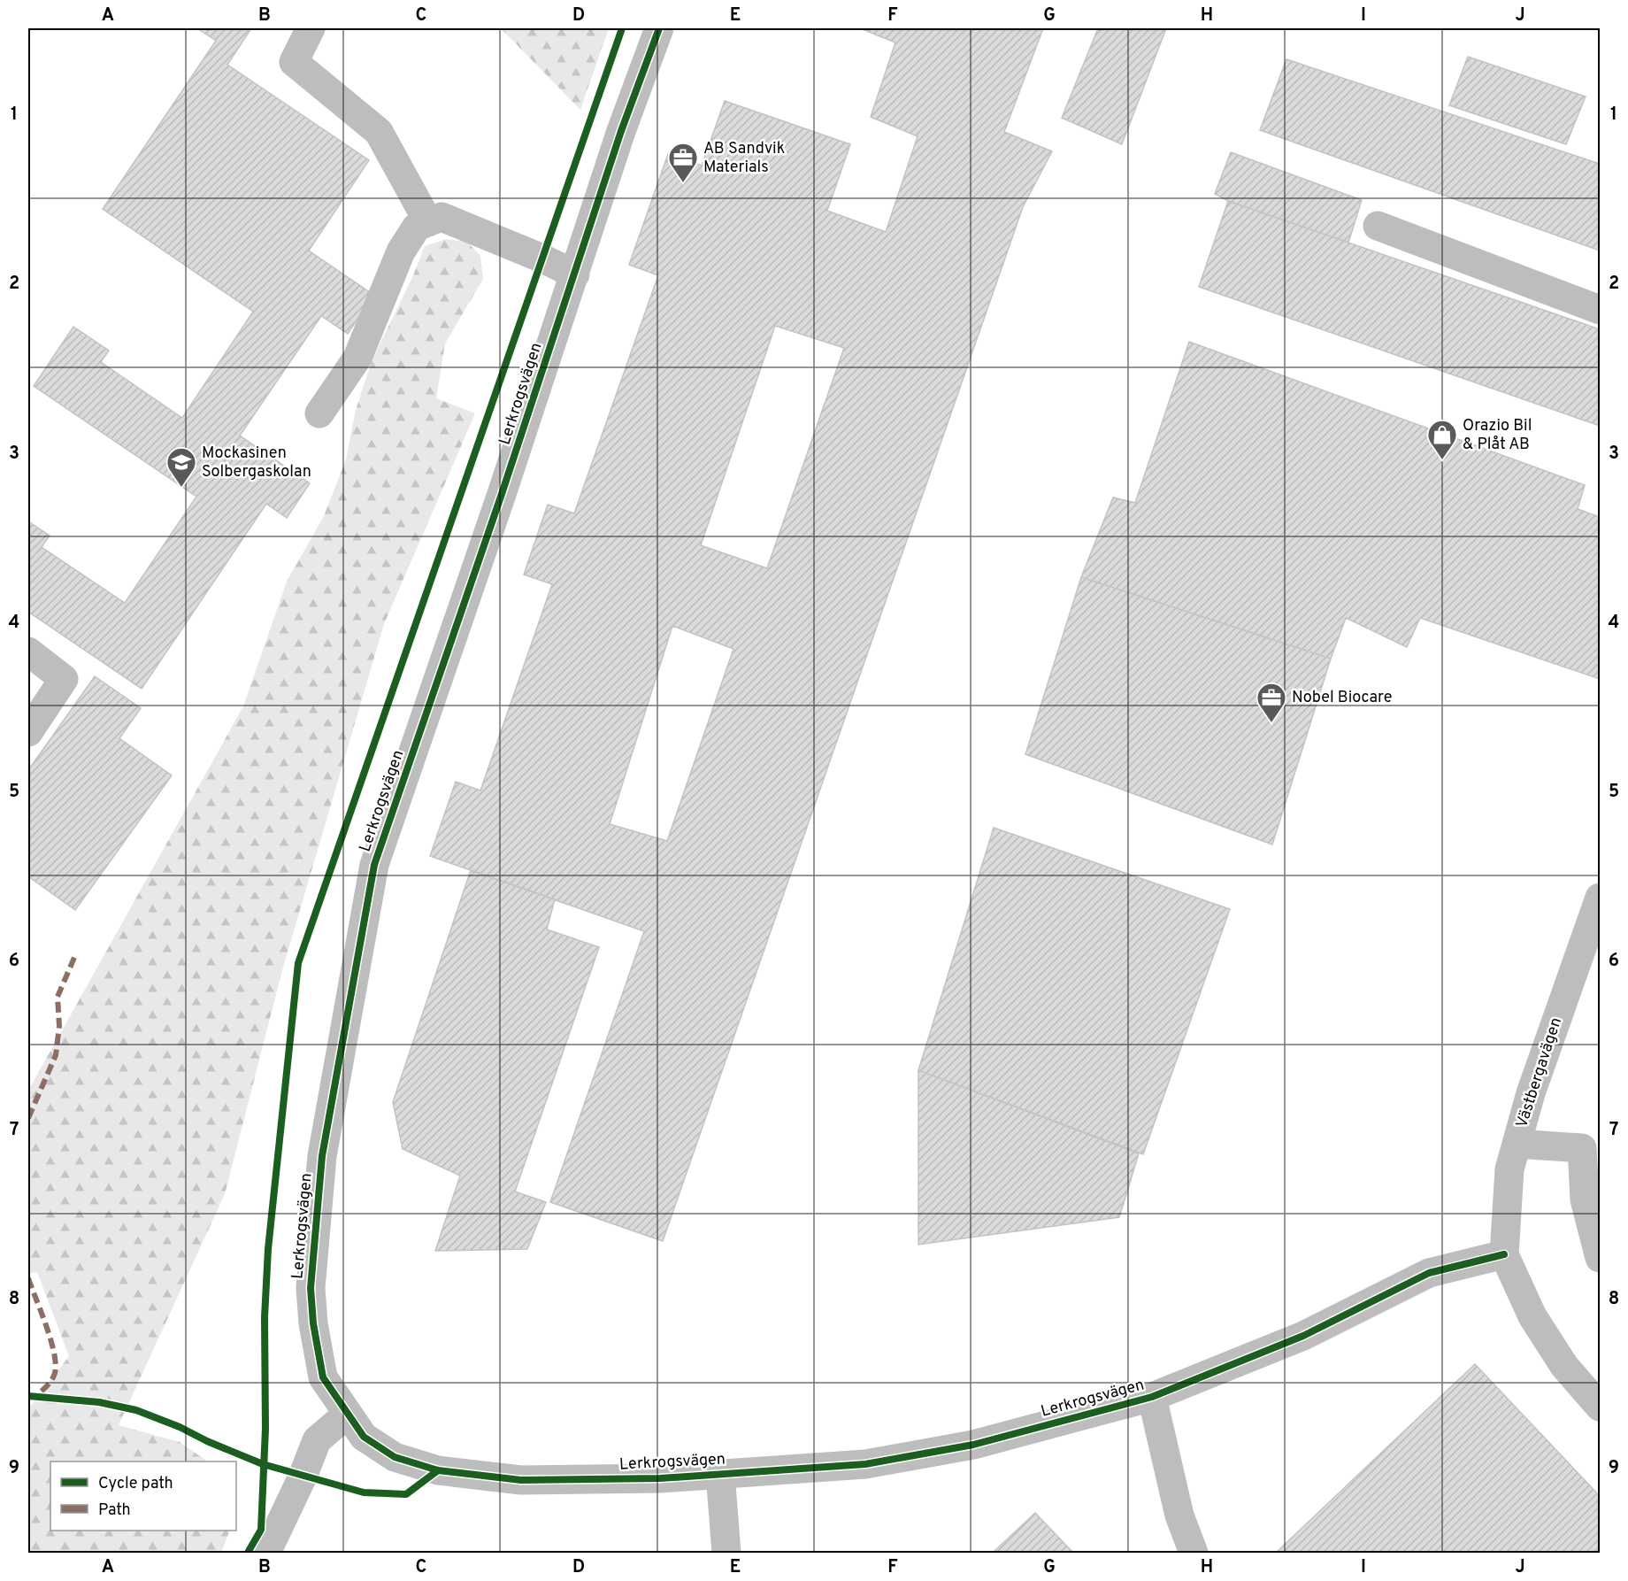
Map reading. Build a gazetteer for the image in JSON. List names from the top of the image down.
{
  "streets": {
    "street": ["Lerkrogsvägen", "Västbergavägen"]
  },
  "crossings": [
    ["Lerkrogsvägen", "Västbergavägen"]
  ],
  "places": {
    "office": ["AB Sandvik Materials", "Nobel Biocare"],
    "shop": ["Orazio Bil & Plåt AB"],
    "school or university": ["Mockasinen Solbergaskolan"]
  },
  "legend": ["Cycle path", "Path"],
  "grid": {
    "columns": [
      "A",
      "B",
      "C",
      "D",
      "E",
      "F",
      "G",
      "H",
      "I",
      "J"
    ],
    "rows": [
      "1",
      "2",
      "3",
      "4",
      "5",
      "6",
      "7",
      "8",
      "9"
    ]
  }
}
